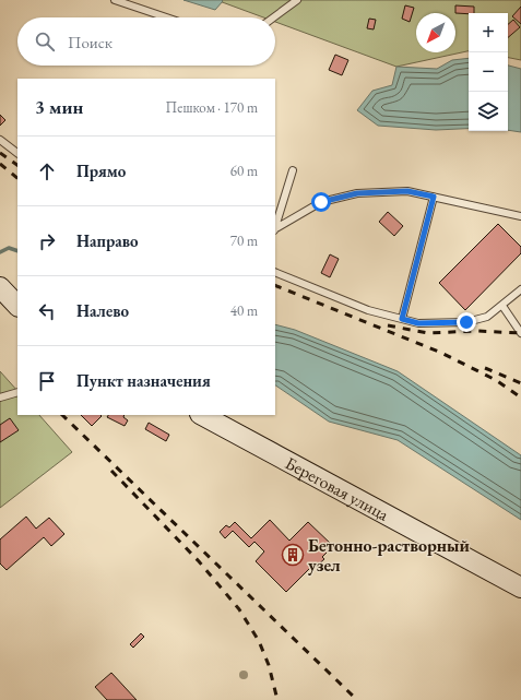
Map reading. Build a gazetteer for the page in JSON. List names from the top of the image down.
{
  "streets": {
    "street": ["Береговая улица"]
  },
  "places": {
    "building": ["Бетонно-растворный узел"]
  },
  "north": "bottom left",
  "page": {
    "map_buttons": ["+", "−"],
    "search": "Поиск",
    "heading": ["3 мин", "Пешком · 170 m"],
    "list": [
      ["Прямо", "60 m"],
      ["Направо", "70 m"],
      ["Налево", "40 m"],
      "Пункт назначения"
    ]
  }
}
